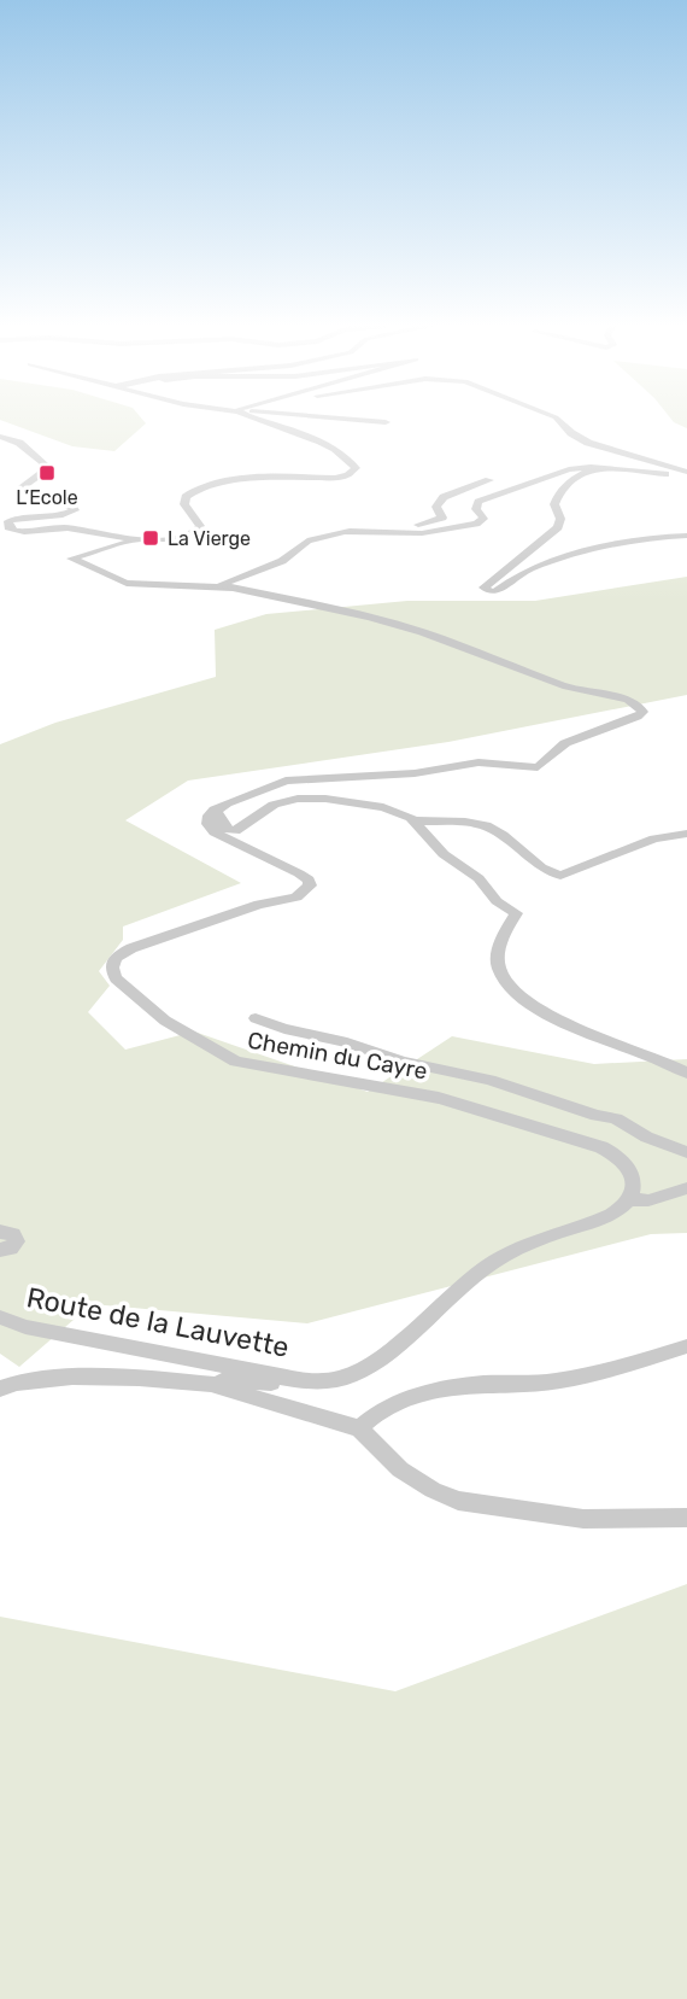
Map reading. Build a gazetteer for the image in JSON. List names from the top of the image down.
{
  "streets": {
    "street": ["Chemin du Cayre", "Route de la Lauvette"]
  },
  "places": {
    "transit": ["L’Ecole", "La Vierge"]
  }
}
